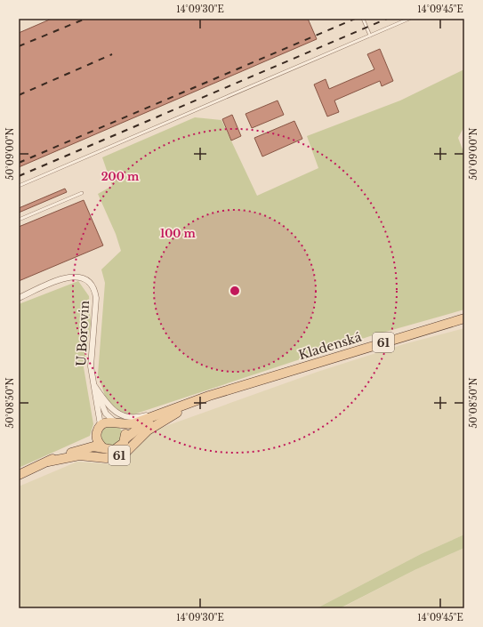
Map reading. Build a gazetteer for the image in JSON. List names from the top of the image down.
{
  "streets": {
    "main road": ["61", "Kladenská"],
    "street": ["U Borovin"]
  },
  "crossings": [
    ["61", "Kladenská"]
  ],
  "coordinates": [
    "14°09'30\"E",
    "14°09'45\"E",
    "50°09'00\"N",
    "50°08'50\"N"
  ],
  "rings": ["200 m", "100 m"]
}
